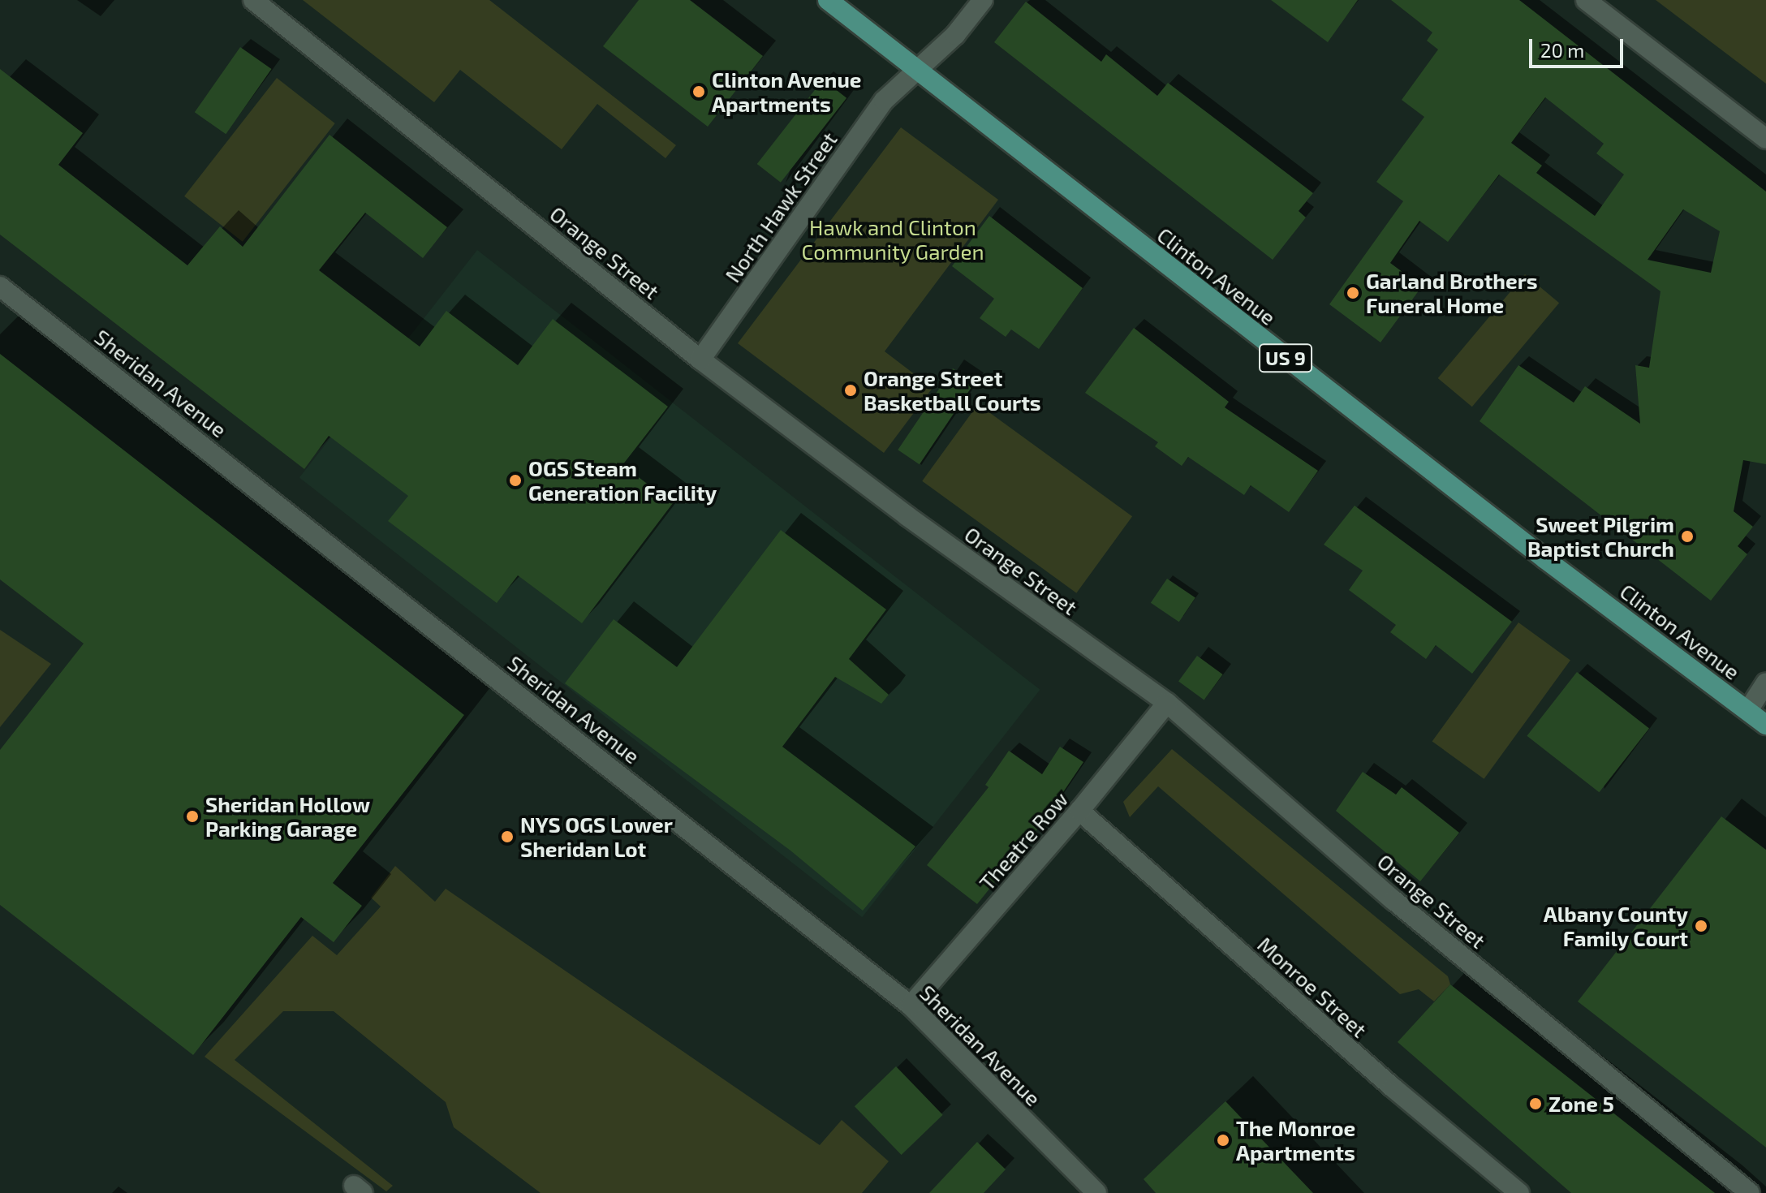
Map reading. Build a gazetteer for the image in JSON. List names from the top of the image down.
{
  "streets": {
    "main road": ["Clinton Avenue", "US 9"],
    "street": [
      "North Hawk Street",
      "Orange Street",
      "Sheridan Avenue",
      "Theatre Row",
      "Monroe Street"
    ]
  },
  "crossings": [
    ["North Hawk Street", "Orange Street"],
    ["North Hawk Street", "Clinton Avenue"],
    ["Orange Street", "Theatre Row"],
    ["Sheridan Avenue", "Theatre Row"],
    ["Theatre Row", "Monroe Street"]
  ],
  "parks": ["Hawk and Clinton Community Garden"],
  "places": [
    "Clinton Avenue Apartments",
    "Garland Brothers Funeral Home",
    "Orange Street Basketball Courts",
    "OGS Steam Generation Facility",
    "Sweet Pilgrim Baptist Church",
    "Sheridan Hollow Parking Garage",
    "NYS OGS Lower Sheridan Lot",
    "Albany County Family Court",
    "Zone 5",
    "The Monroe Apartments"
  ],
  "scale_bar": "20 m"
}
